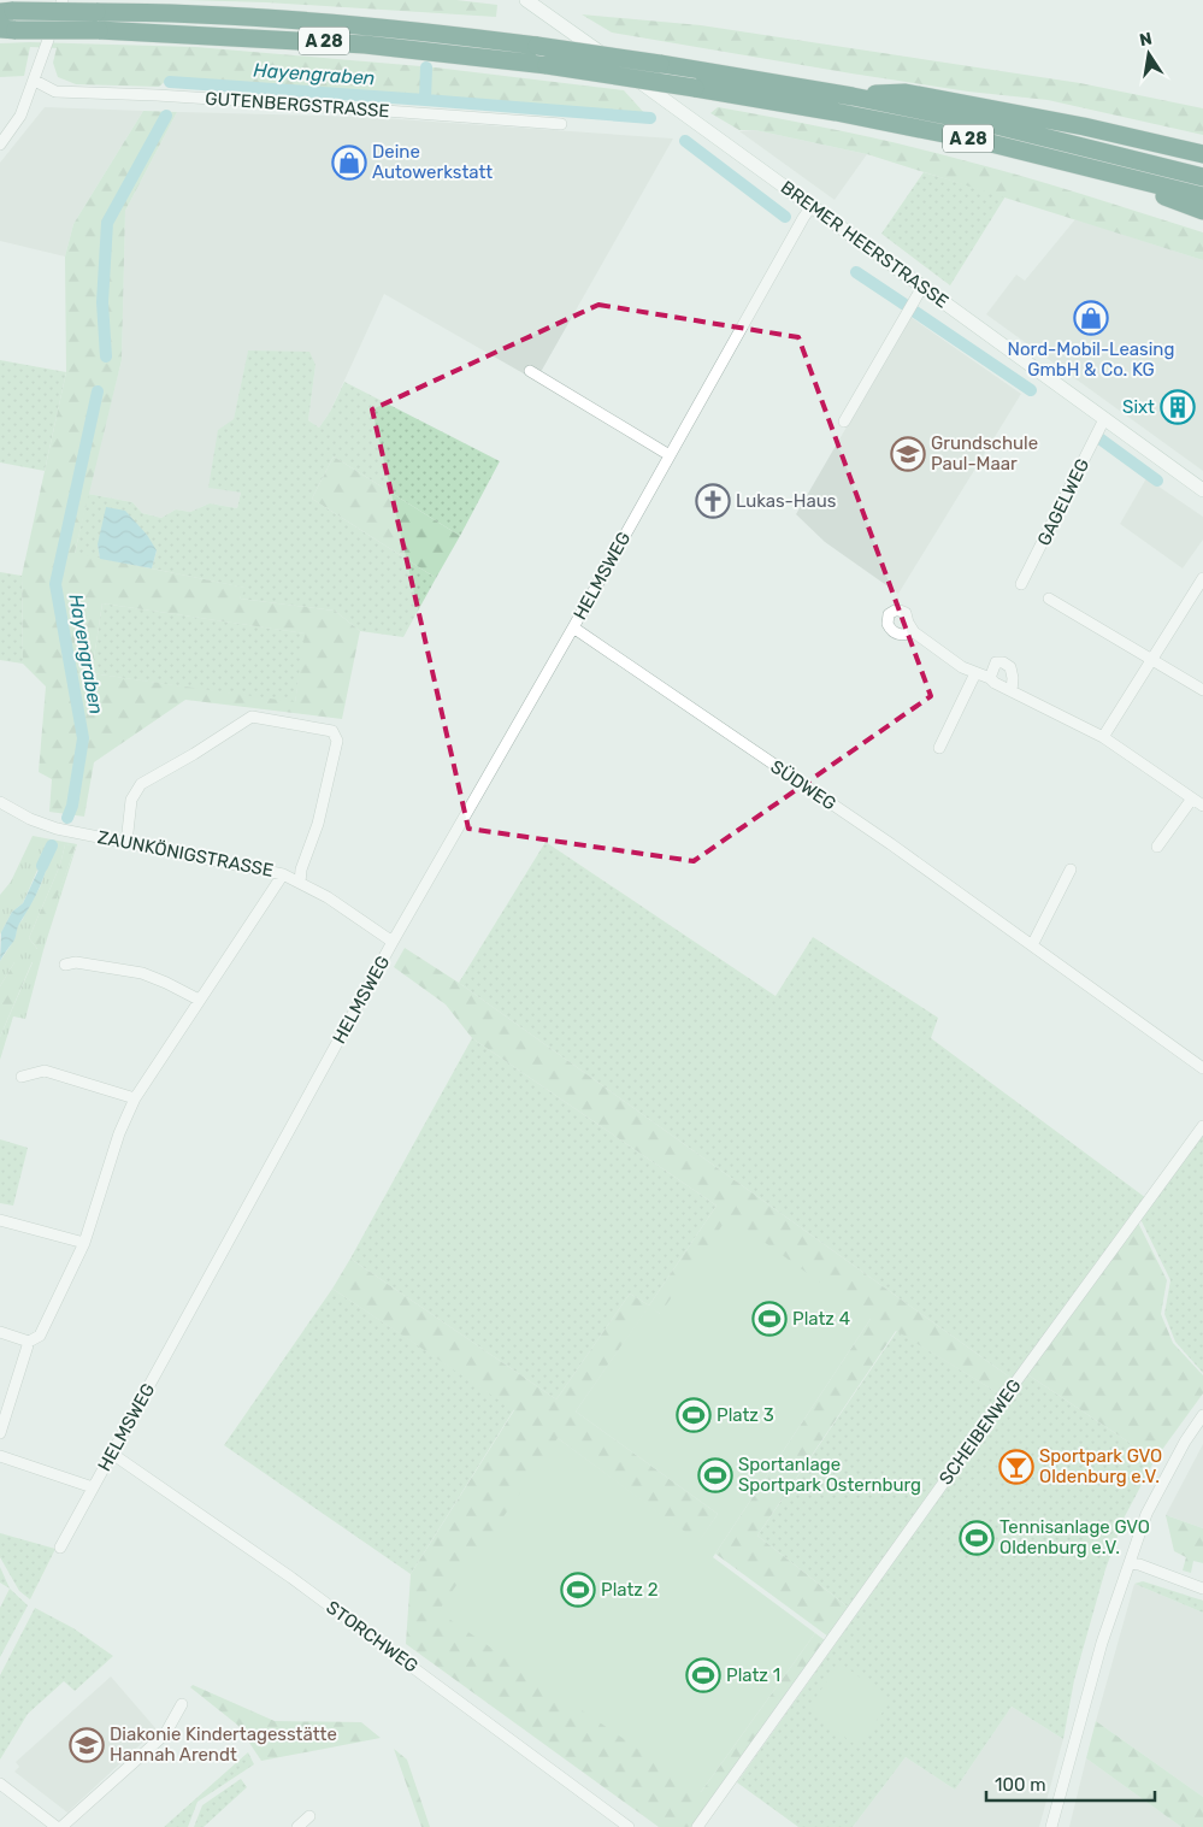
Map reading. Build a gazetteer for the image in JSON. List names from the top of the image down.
{
  "streets": {
    "highway": ["A 28"],
    "street": [
      "GUTENBERGSTRASSE",
      "BREMER HEERSTRASSE",
      "GAGELWEG",
      "HELMSWEG",
      "SÜDWEG",
      "ZAUNKÖNIGSTRASSE",
      "SCHEIBENWEG",
      "STORCHWEG"
    ]
  },
  "crossings": [
    ["BREMER HEERSTRASSE", "GAGELWEG"],
    ["BREMER HEERSTRASSE", "HELMSWEG"],
    ["HELMSWEG", "SÜDWEG"],
    ["HELMSWEG", "ZAUNKÖNIGSTRASSE"],
    ["HELMSWEG", "STORCHWEG"]
  ],
  "water": ["Hayengraben"],
  "places": {
    "shop": ["Deine Autowerkstatt", "Nord-Mobil-Leasing GmbH & Co. KG"],
    "building": ["Sixt"],
    "school or university": ["Grundschule Paul-Maar", "Diakonie Kindertagesstätte Hannah Arendt"],
    "church": ["Lukas-Haus"],
    "sports": [
      "Platz 4",
      "Platz 3",
      "Sportanlage Sportpark Osternburg",
      "Tennisanlage GVO Oldenburg e.V.",
      "Platz 2",
      "Platz 1"
    ],
    "bar": ["Sportpark GVO Oldenburg e.V."]
  },
  "scale_bar": "100 m",
  "north": "top"
}
